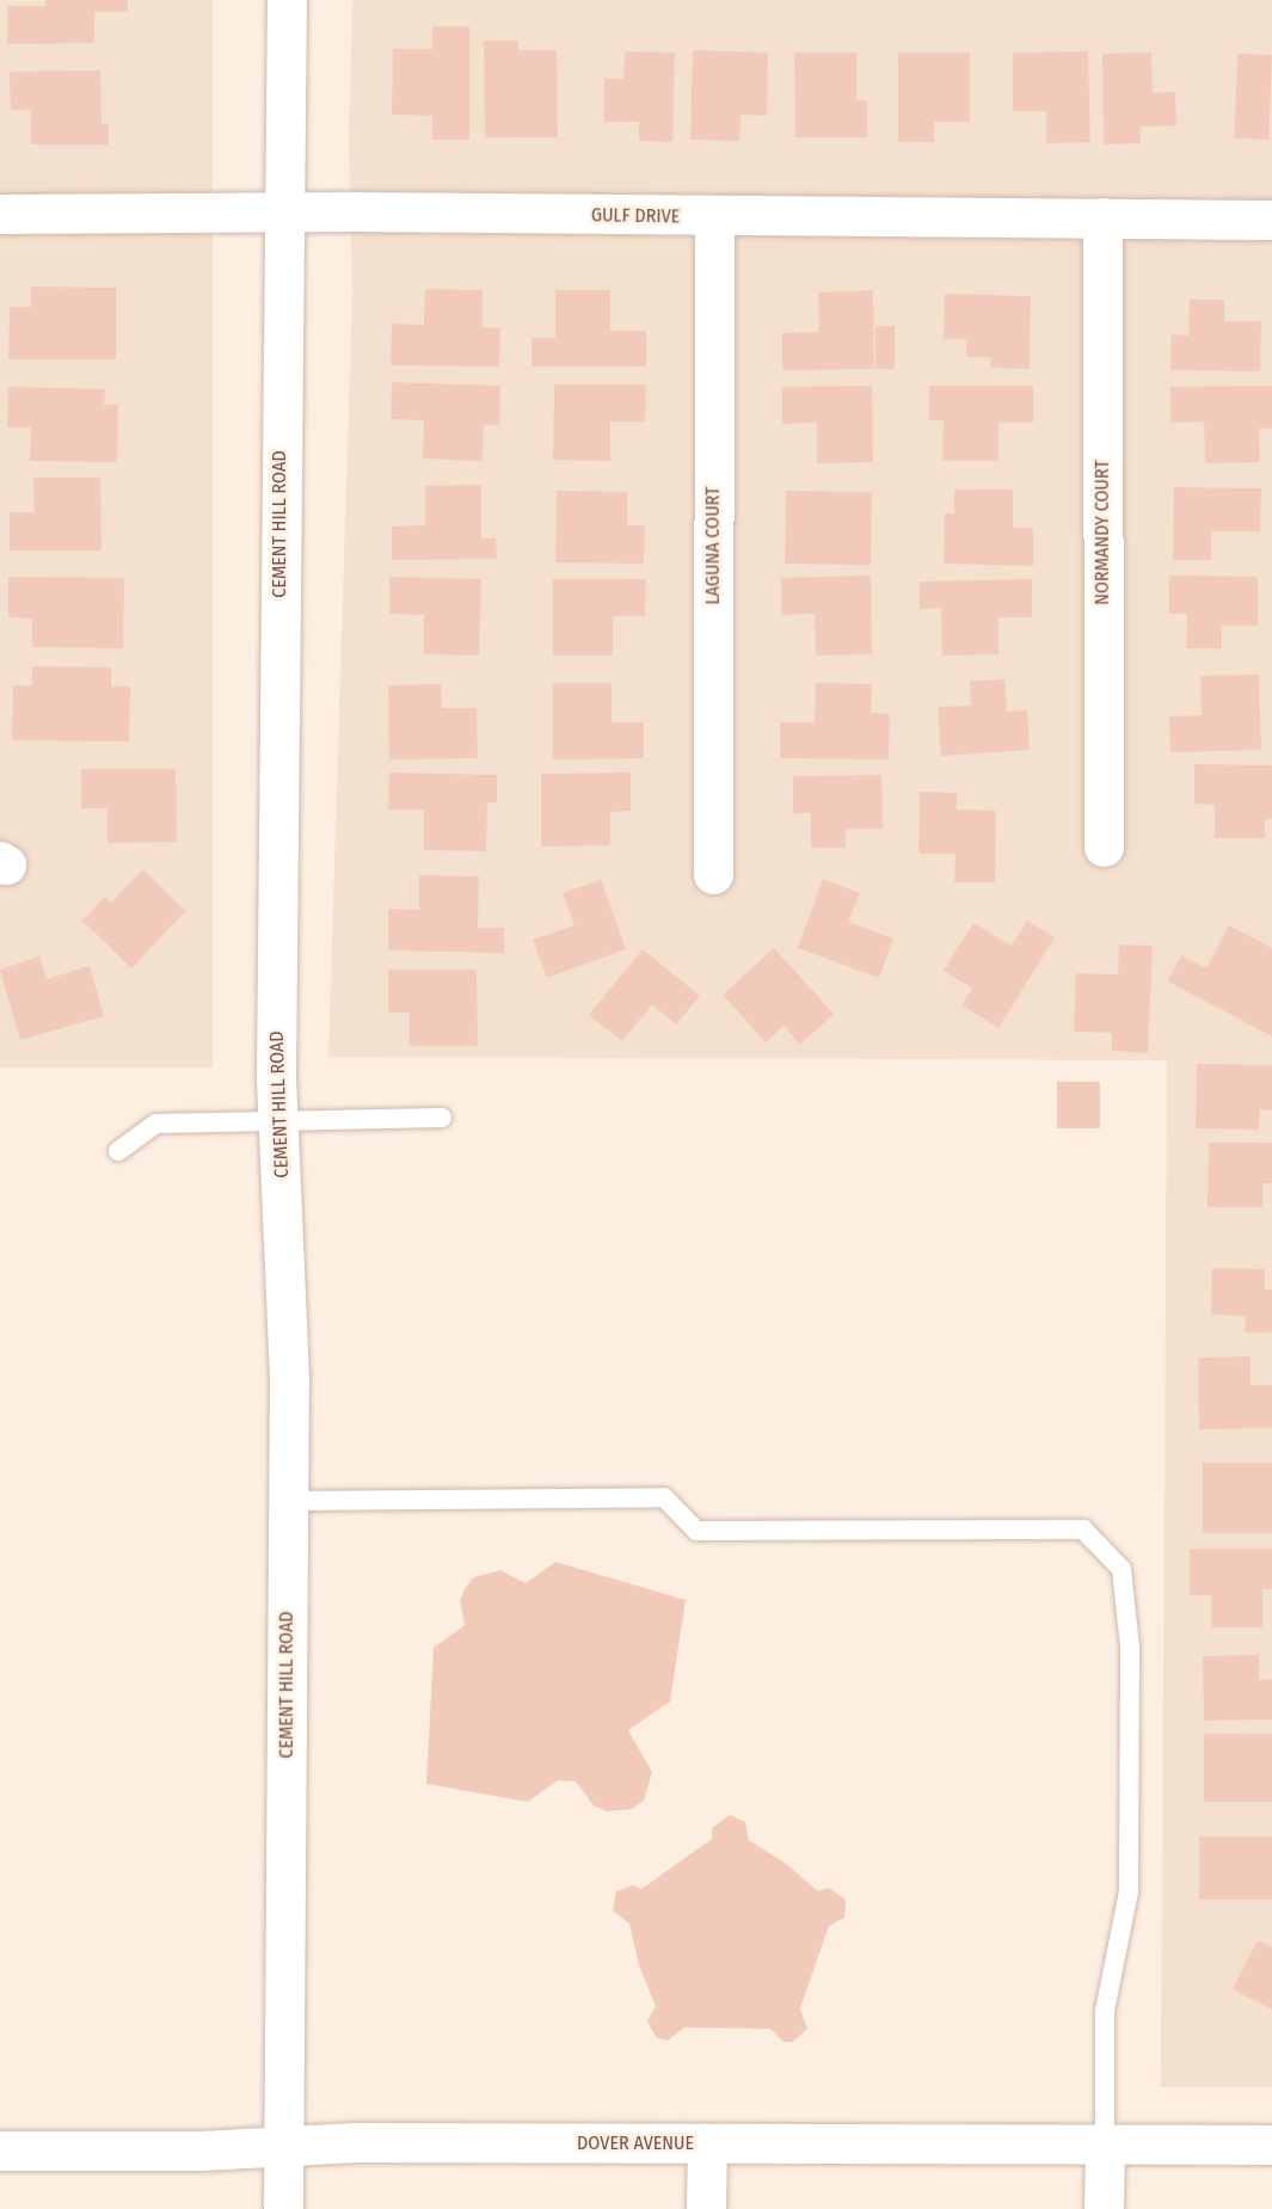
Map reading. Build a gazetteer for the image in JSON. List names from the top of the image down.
{
  "streets": {
    "street": [
      "GULF DRIVE",
      "CEMENT HILL ROAD",
      "NORMANDY COURT",
      "LAGUNA COURT",
      "DOVER AVENUE"
    ]
  },
  "crossings": [
    ["GULF DRIVE", "CEMENT HILL ROAD"],
    ["GULF DRIVE", "NORMANDY COURT"],
    ["GULF DRIVE", "LAGUNA COURT"],
    ["CEMENT HILL ROAD", "DOVER AVENUE"]
  ]
}
